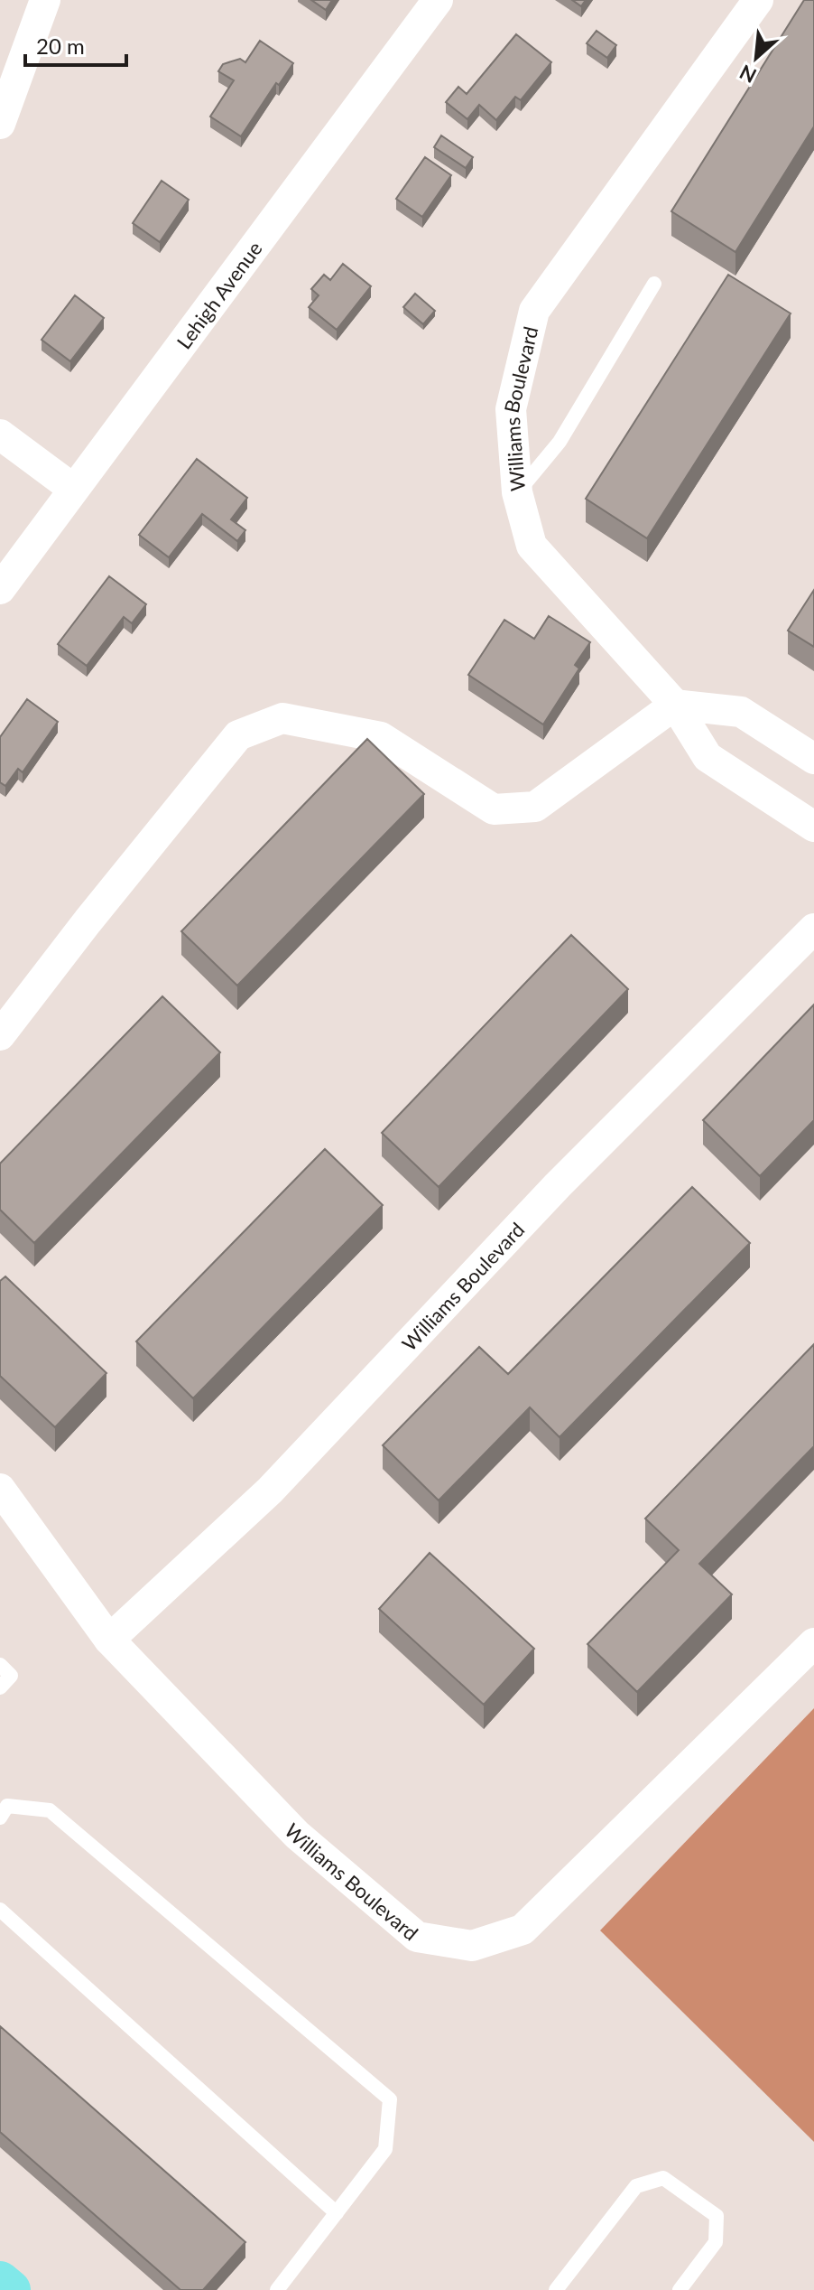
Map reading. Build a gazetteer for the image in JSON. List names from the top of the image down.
{
  "streets": {
    "street": ["Lehigh Avenue", "Williams Boulevard"]
  },
  "scale_bar": "20 m",
  "north": "bottom left"
}
